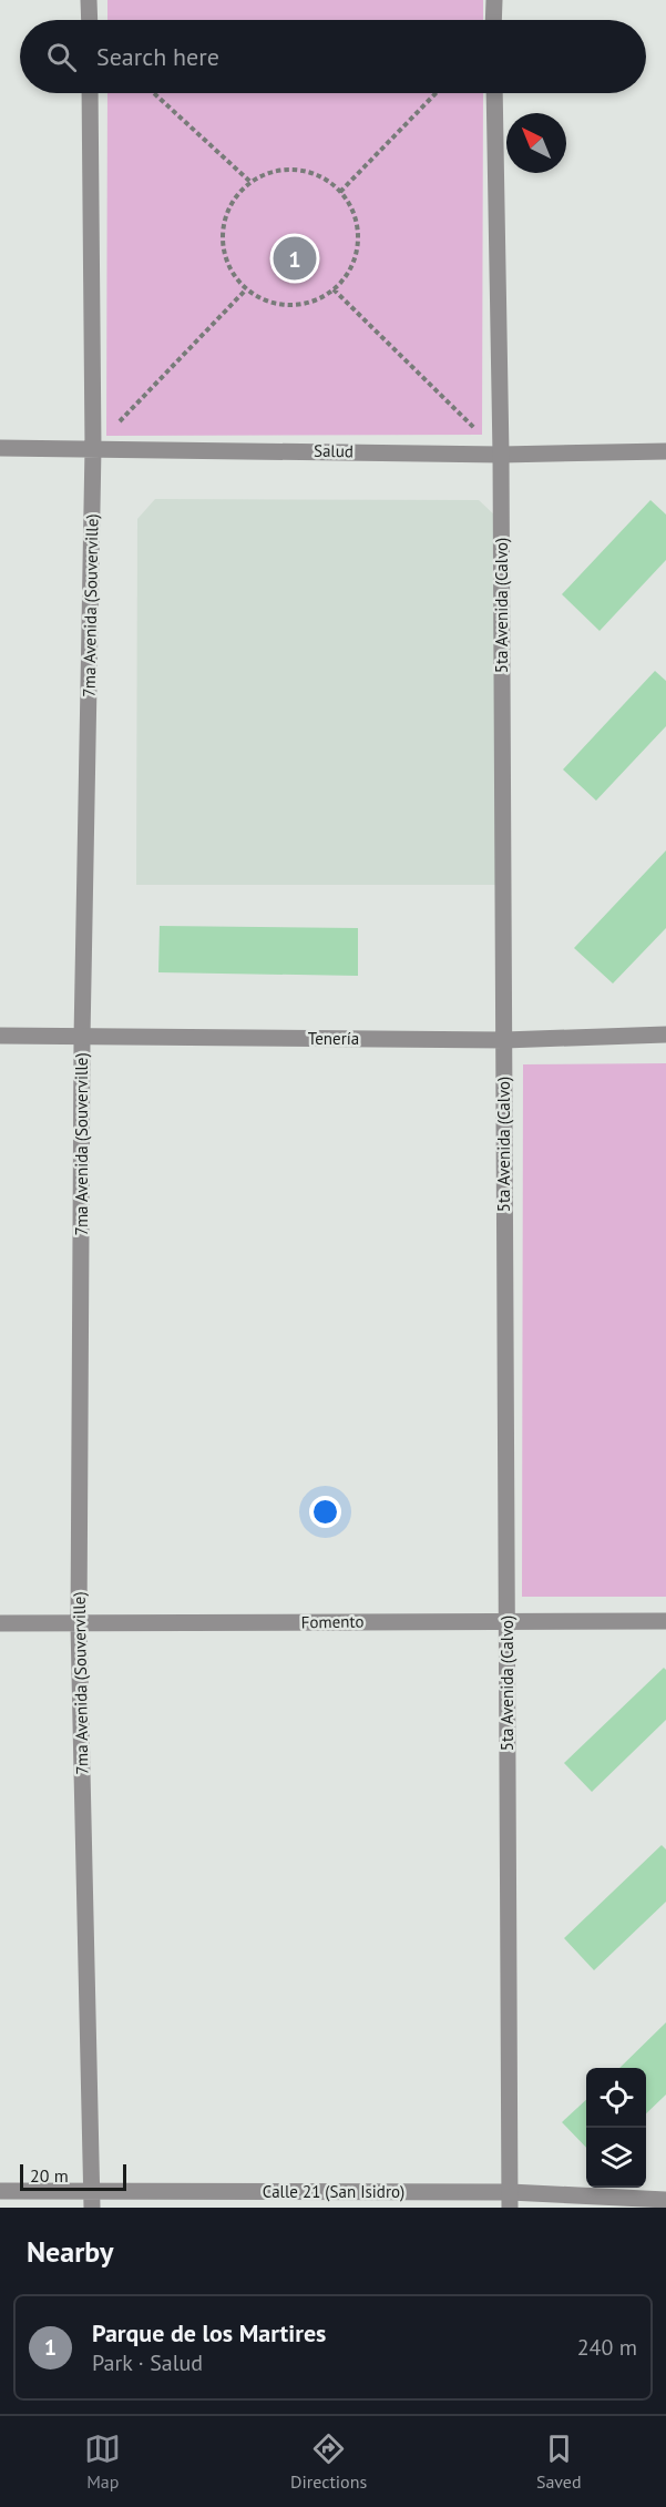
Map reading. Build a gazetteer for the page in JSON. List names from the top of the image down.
{
  "streets": {
    "street": [
      "Salud",
      "7ma Avenida (Souverville)",
      "5ta Avenida (Calvo)",
      "Tenería",
      "Fomento",
      "Calle 21 (San Isidro)"
    ]
  },
  "crossings": [
    ["Salud", "7ma Avenida (Souverville)"],
    ["Salud", "5ta Avenida (Calvo)"],
    ["7ma Avenida (Souverville)", "Tenería"],
    ["7ma Avenida (Souverville)", "Fomento"],
    ["7ma Avenida (Souverville)", "Calle 21 (San Isidro)"],
    ["5ta Avenida (Calvo)", "Tenería"],
    ["5ta Avenida (Calvo)", "Fomento"],
    ["5ta Avenida (Calvo)", "Calle 21 (San Isidro)"]
  ],
  "scale_bar": "20 m",
  "north": "top left",
  "page": {
    "search": "Search here",
    "pins": "1",
    "scale": "20 m",
    "heading": "Nearby",
    "list": [
      {
        "mark": "1",
        "name": "Parque de los Martires",
        "note": "Park · Salud",
        "value": "240 m"
      }
    ],
    "nav": ["Map", "Directions", "Saved"]
  }
}
